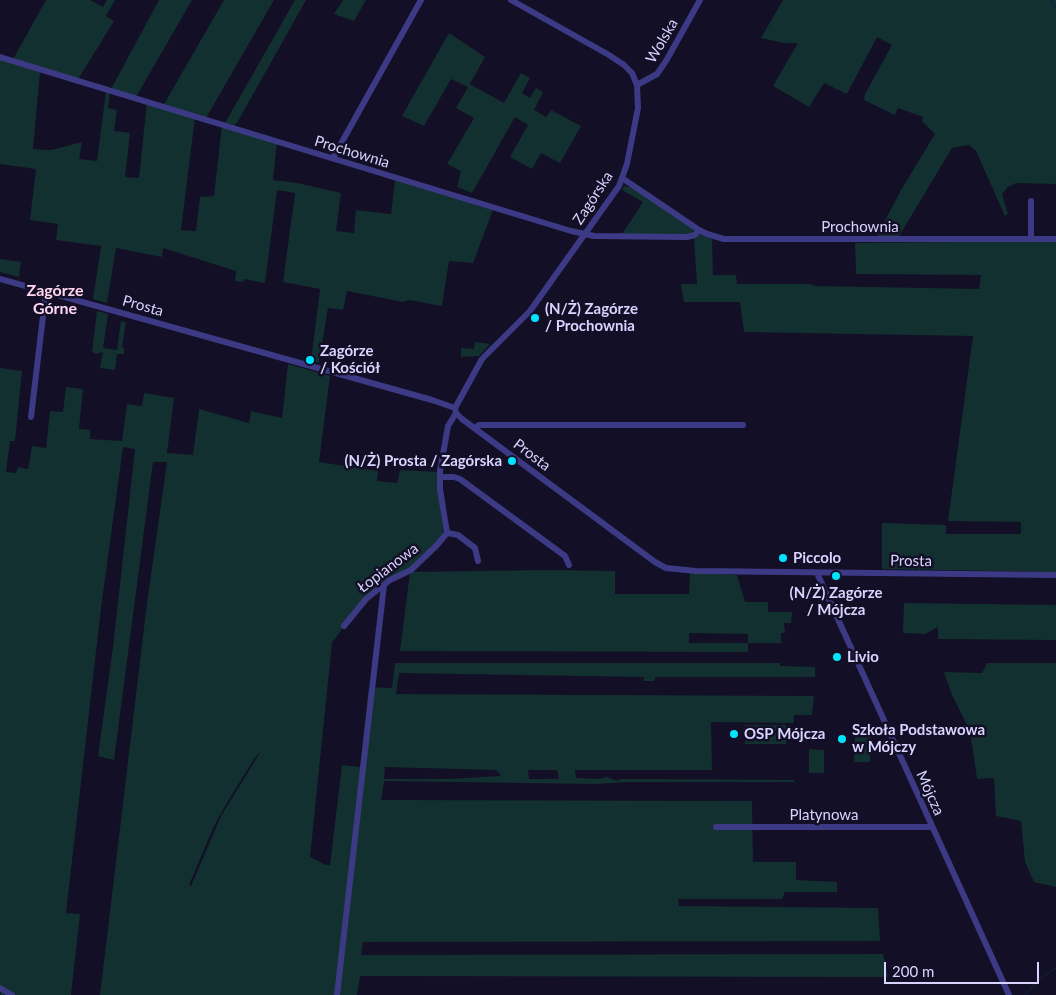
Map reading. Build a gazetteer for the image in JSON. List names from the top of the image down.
{
  "streets": {
    "street": [
      "Wolska",
      "Prochownia",
      "Zagórska",
      "Prosta",
      "Łopianowa",
      "Mójcza",
      "Platynowa"
    ]
  },
  "crossings": [
    ["Wolska", "Zagórska"],
    ["Prochownia", "Zagórska"],
    ["Zagórska", "Prosta"],
    ["Prosta", "Mójcza"],
    ["Mójcza", "Platynowa"]
  ],
  "districts": ["Zagórze Górne"],
  "places": [
    "(N/Ż) Zagórze / Prochownia",
    "Zagórze / Kościół",
    "(N/Ż) Prosta / Zagórska",
    "Piccolo",
    "(N/Ż) Zagórze / Mójcza",
    "Livio",
    "OSP Mójcza",
    "Szkoła Podstawowa w Mójczy"
  ],
  "scale_bar": "200 m"
}
